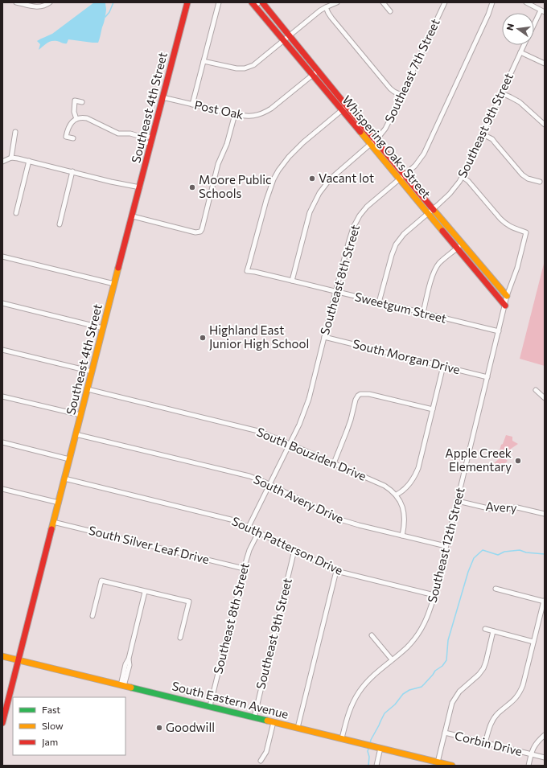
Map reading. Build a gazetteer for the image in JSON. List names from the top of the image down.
{
  "streets": {
    "main road": ["Southeast 4th Street", "Whispering Oaks Street", "South Eastern Avenue"],
    "street": [
      "Southeast 7th Street",
      "Post Oak",
      "Southeast 9th Street",
      "Southeast 8th Street",
      "Sweetgum Street",
      "South Morgan Drive",
      "South Bouziden Drive",
      "South Avery Drive",
      "Avery",
      "South Silver Leaf Drive",
      "Southeast 12th Street",
      "South Patterson Drive",
      "Corbin Drive"
    ]
  },
  "crossings": [
    ["Southeast 7th Street", "Whispering Oaks Street"],
    ["Southeast 7th Street", "Sweetgum Street"],
    ["Southeast 4th Street", "Post Oak"],
    ["Southeast 4th Street", "South Bouziden Drive"],
    ["Southeast 4th Street", "South Avery Drive"],
    ["Southeast 4th Street", "South Silver Leaf Drive"],
    ["Southeast 4th Street", "South Patterson Drive"],
    ["Southeast 4th Street", "South Eastern Avenue"],
    ["Post Oak", "Whispering Oaks Street"],
    ["Southeast 9th Street", "Whispering Oaks Street"],
    ["Southeast 9th Street", "Sweetgum Street"],
    ["Southeast 9th Street", "Southeast 12th Street"],
    ["Southeast 9th Street", "South Patterson Drive"],
    ["Southeast 9th Street", "South Eastern Avenue"],
    ["Whispering Oaks Street", "Southeast 8th Street"],
    ["Whispering Oaks Street", "Sweetgum Street"],
    ["Whispering Oaks Street", "Southeast 12th Street"],
    ["Southeast 8th Street", "Sweetgum Street"],
    ["Southeast 8th Street", "South Morgan Drive"],
    ["Southeast 8th Street", "South Bouziden Drive"],
    ["Southeast 8th Street", "South Avery Drive"],
    ["Southeast 8th Street", "South Silver Leaf Drive"],
    ["Southeast 8th Street", "South Patterson Drive"],
    ["Southeast 8th Street", "South Eastern Avenue"],
    ["Sweetgum Street", "Southeast 12th Street"],
    ["South Morgan Drive", "Southeast 12th Street"],
    ["South Avery Drive", "Southeast 12th Street"],
    ["Avery", "Southeast 12th Street"],
    ["Southeast 12th Street", "South Patterson Drive"],
    ["Southeast 12th Street", "South Eastern Avenue"]
  ],
  "places": [
    "Vacant lot",
    "Moore Public Schools",
    "Highland East Junior High School",
    "Apple Creek Elementary",
    "Goodwill"
  ],
  "legend": ["Fast", "Slow", "Jam"],
  "north": "left"
}
